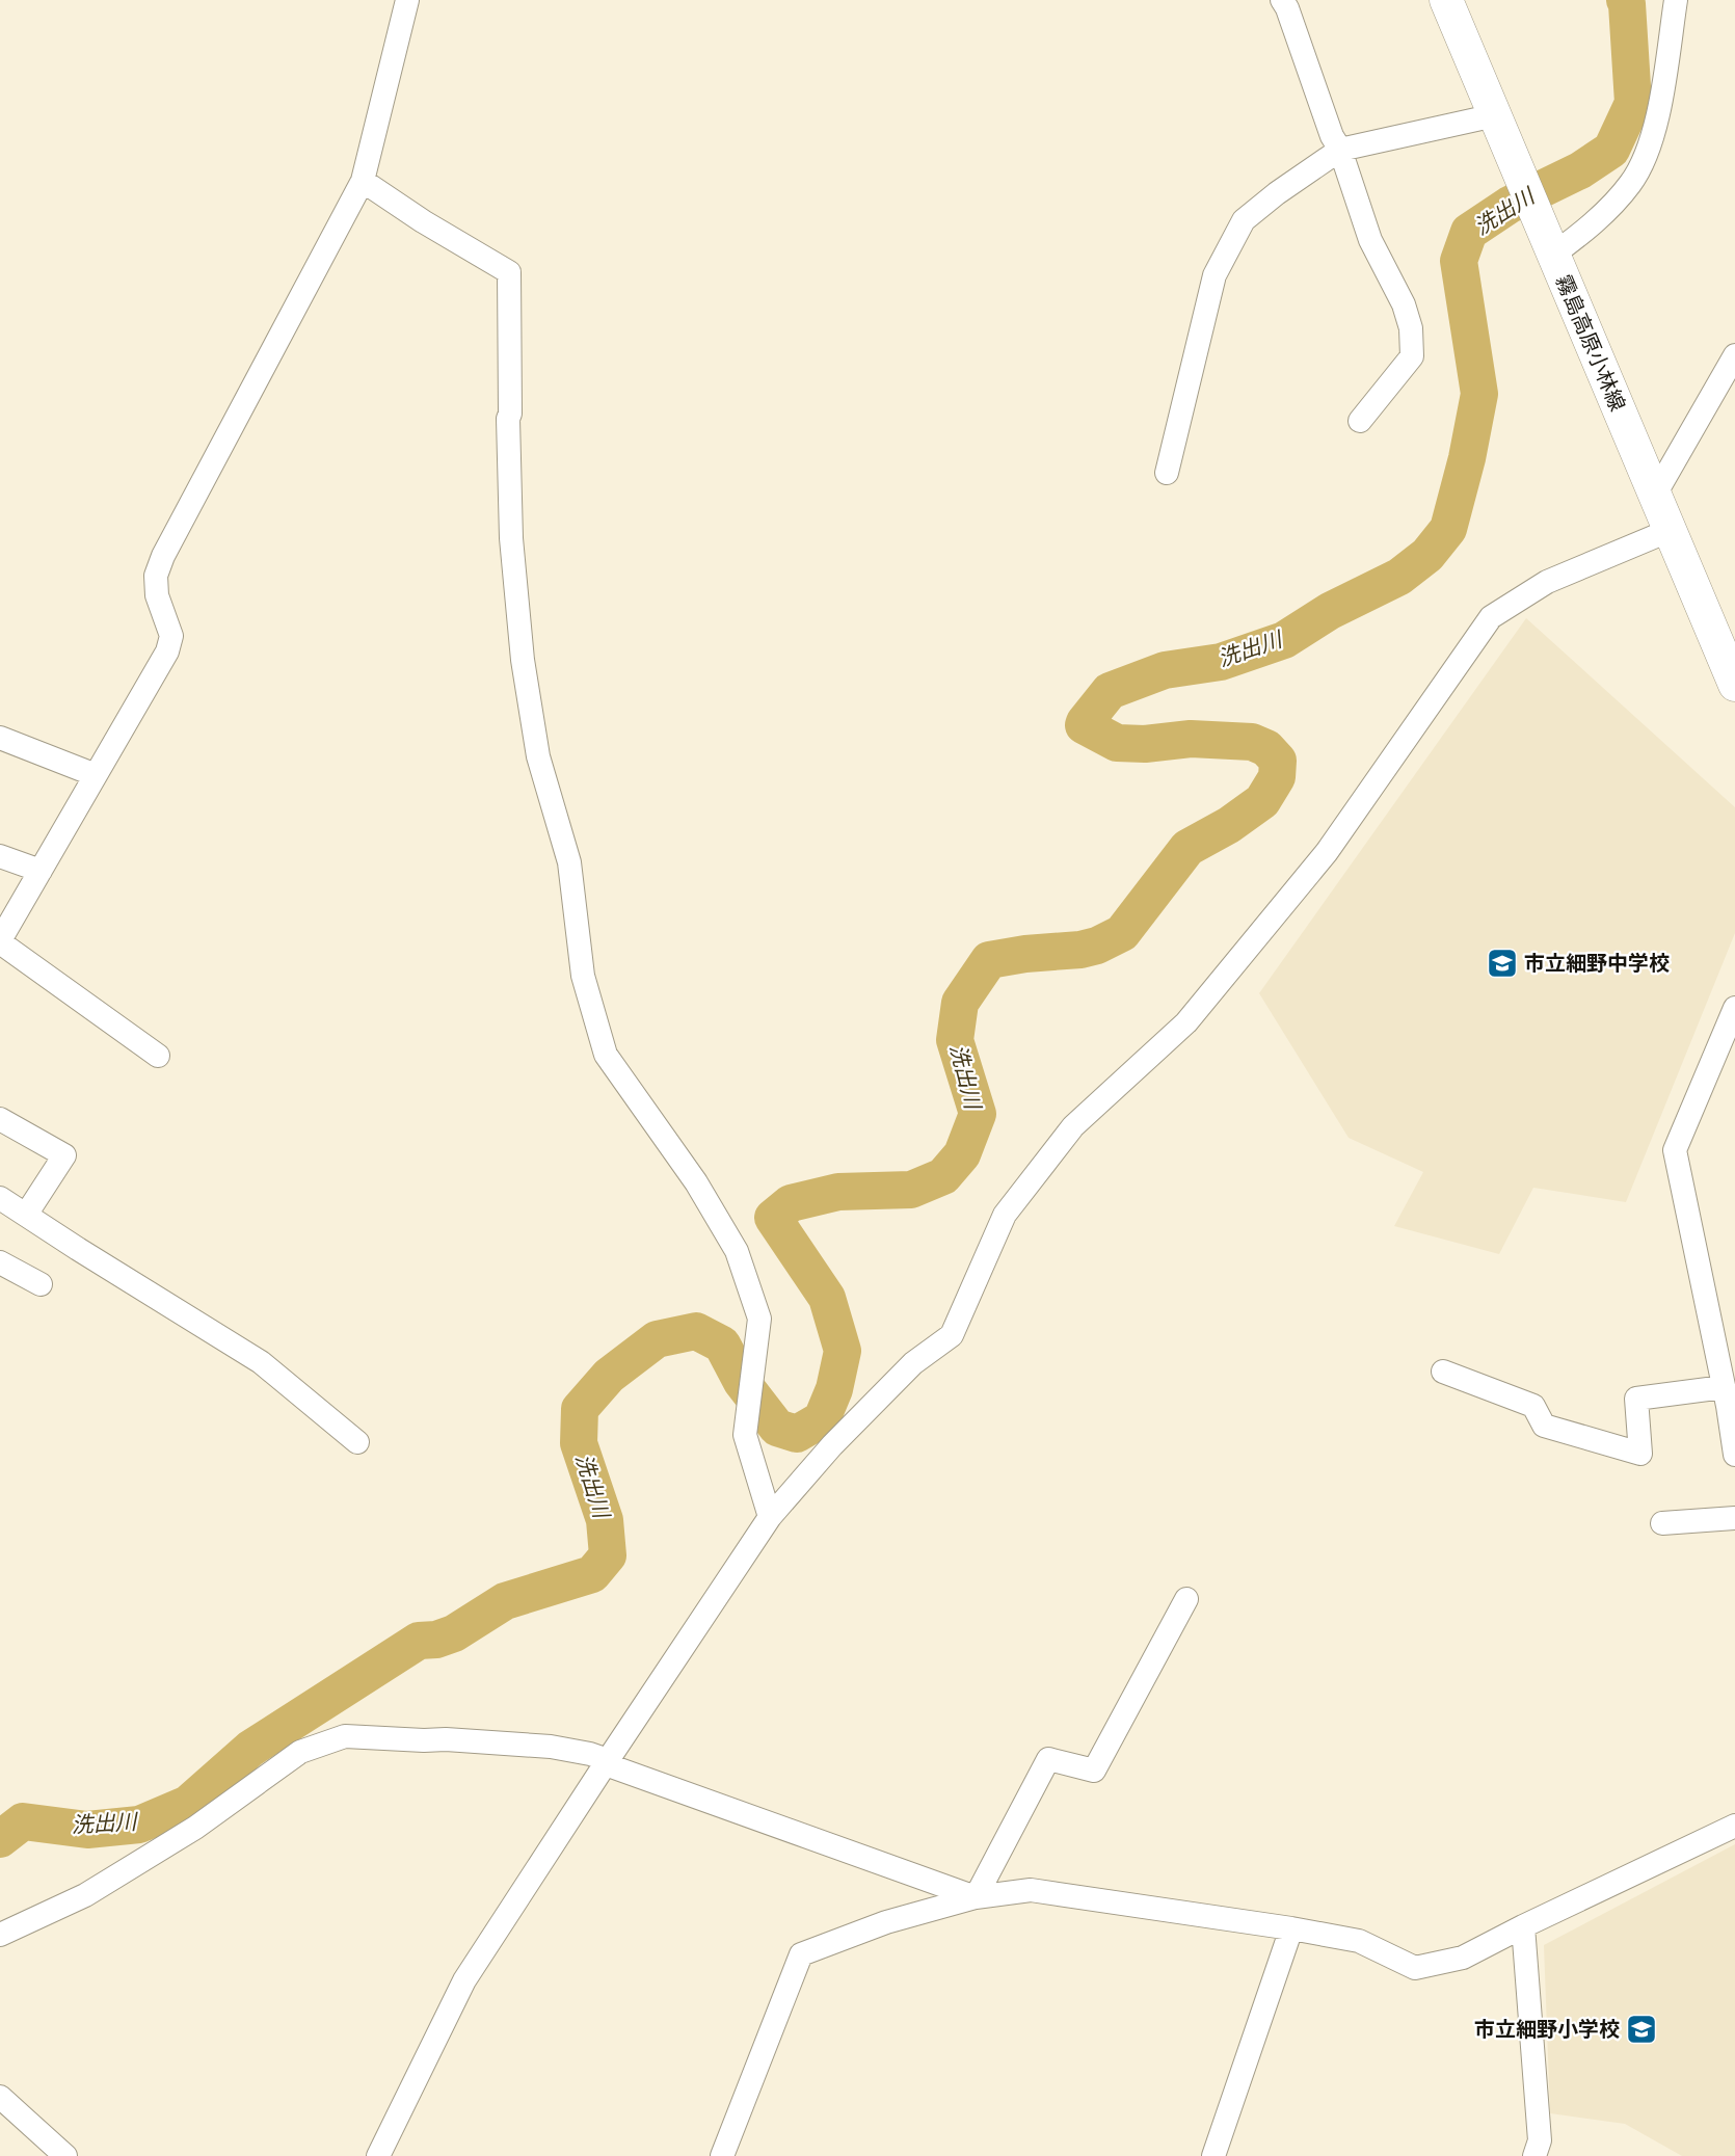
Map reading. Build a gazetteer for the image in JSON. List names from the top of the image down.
{
  "streets": {
    "main road": ["霧島高原小林線"]
  },
  "water": ["洗出川"],
  "places": {
    "school or university": ["市立細野中学校", "市立細野小学校"]
  }
}
